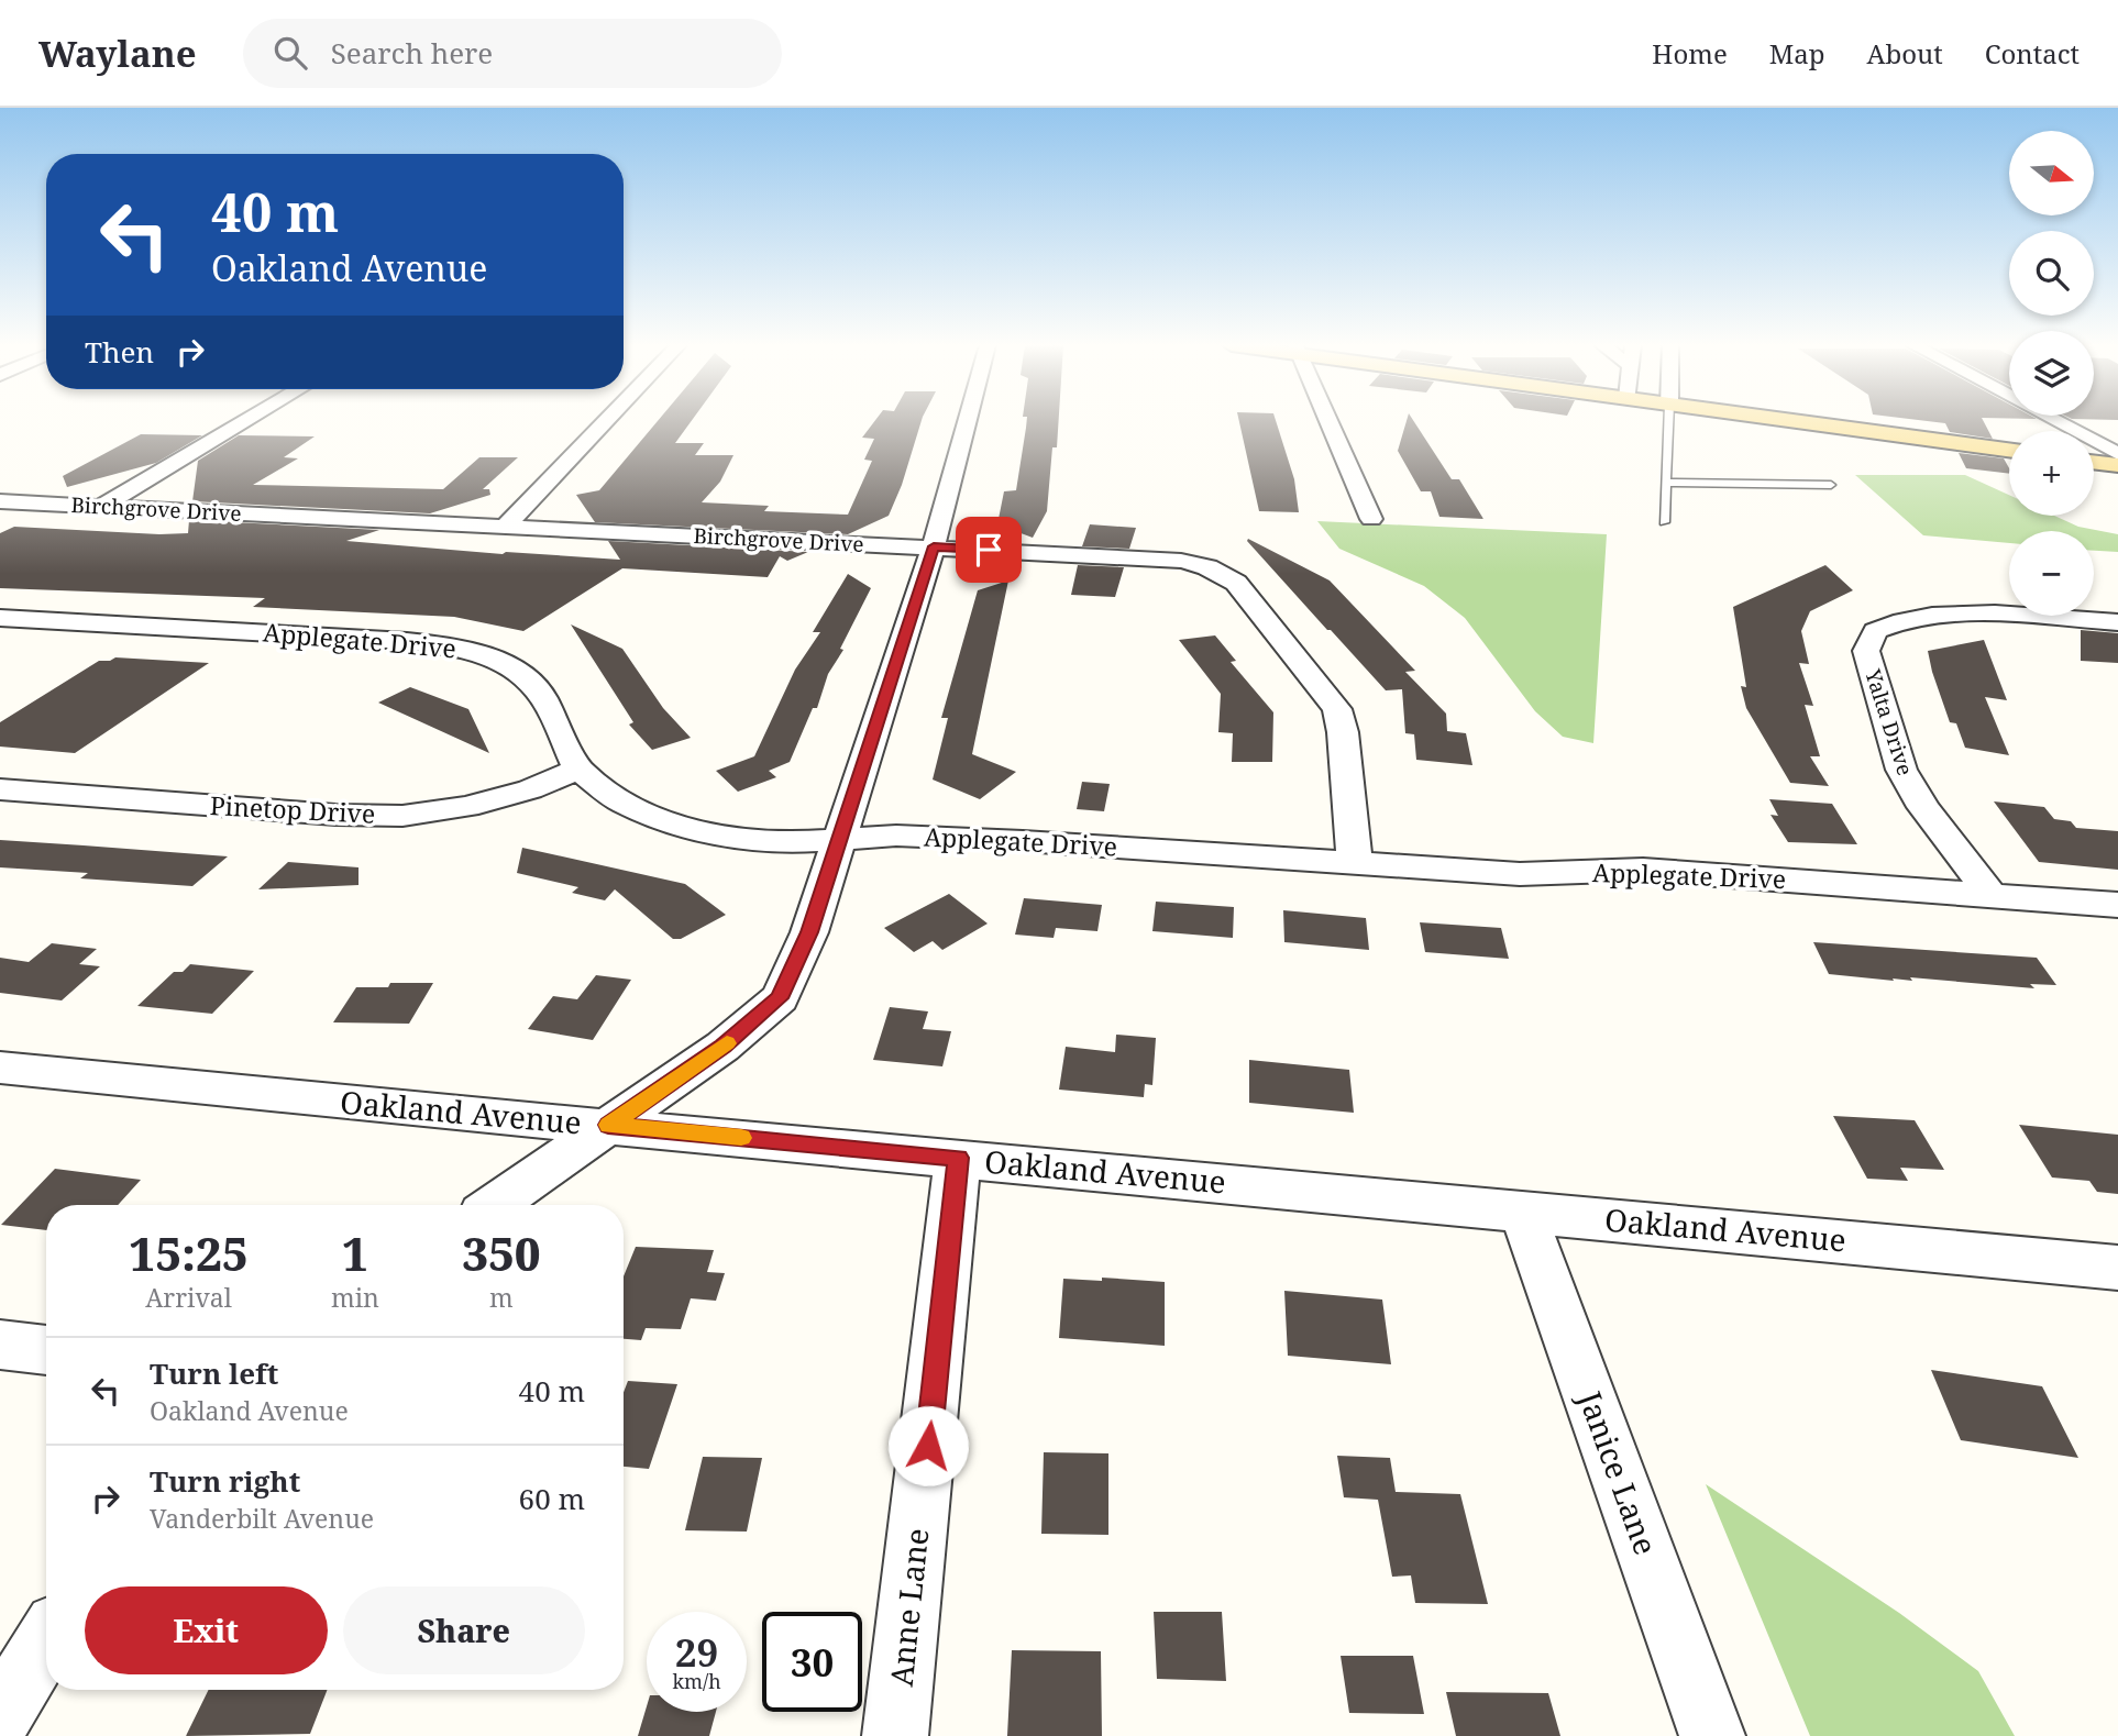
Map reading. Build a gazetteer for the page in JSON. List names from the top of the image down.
{
  "streets": {
    "street": [
      "Birchgrove Drive",
      "Applegate Drive",
      "Yalta Drive",
      "Pinetop Drive",
      "Oakland Avenue",
      "Janice Lane",
      "Anne Lane"
    ]
  },
  "crossings": [
    ["Birchgrove Drive", "Applegate Drive"],
    ["Applegate Drive", "Yalta Drive"],
    ["Applegate Drive", "Pinetop Drive"],
    ["Oakland Avenue", "Janice Lane"],
    ["Oakland Avenue", "Anne Lane"]
  ],
  "north": "right",
  "page": {
    "header": "Waylane",
    "search": "Search here",
    "nav": [
      "Home",
      "Map",
      "About",
      "Contact"
    ],
    "map_buttons": ["+", "−"],
    "turn": ["40 m", "Oakland Avenue"],
    "then": "Then",
    "eta": [
      "15:25",
      "Arrival",
      "1",
      "min",
      "350",
      "m"
    ],
    "list": [
      {
        "name": "Turn left",
        "note": "Oakland Avenue",
        "value": "40 m"
      },
      {
        "name": "Turn right",
        "note": "Vanderbilt Avenue",
        "value": "60 m"
      }
    ],
    "buttons": ["Exit", "Share"],
    "speed": "29 km/h",
    "limit": "30"
  }
}
